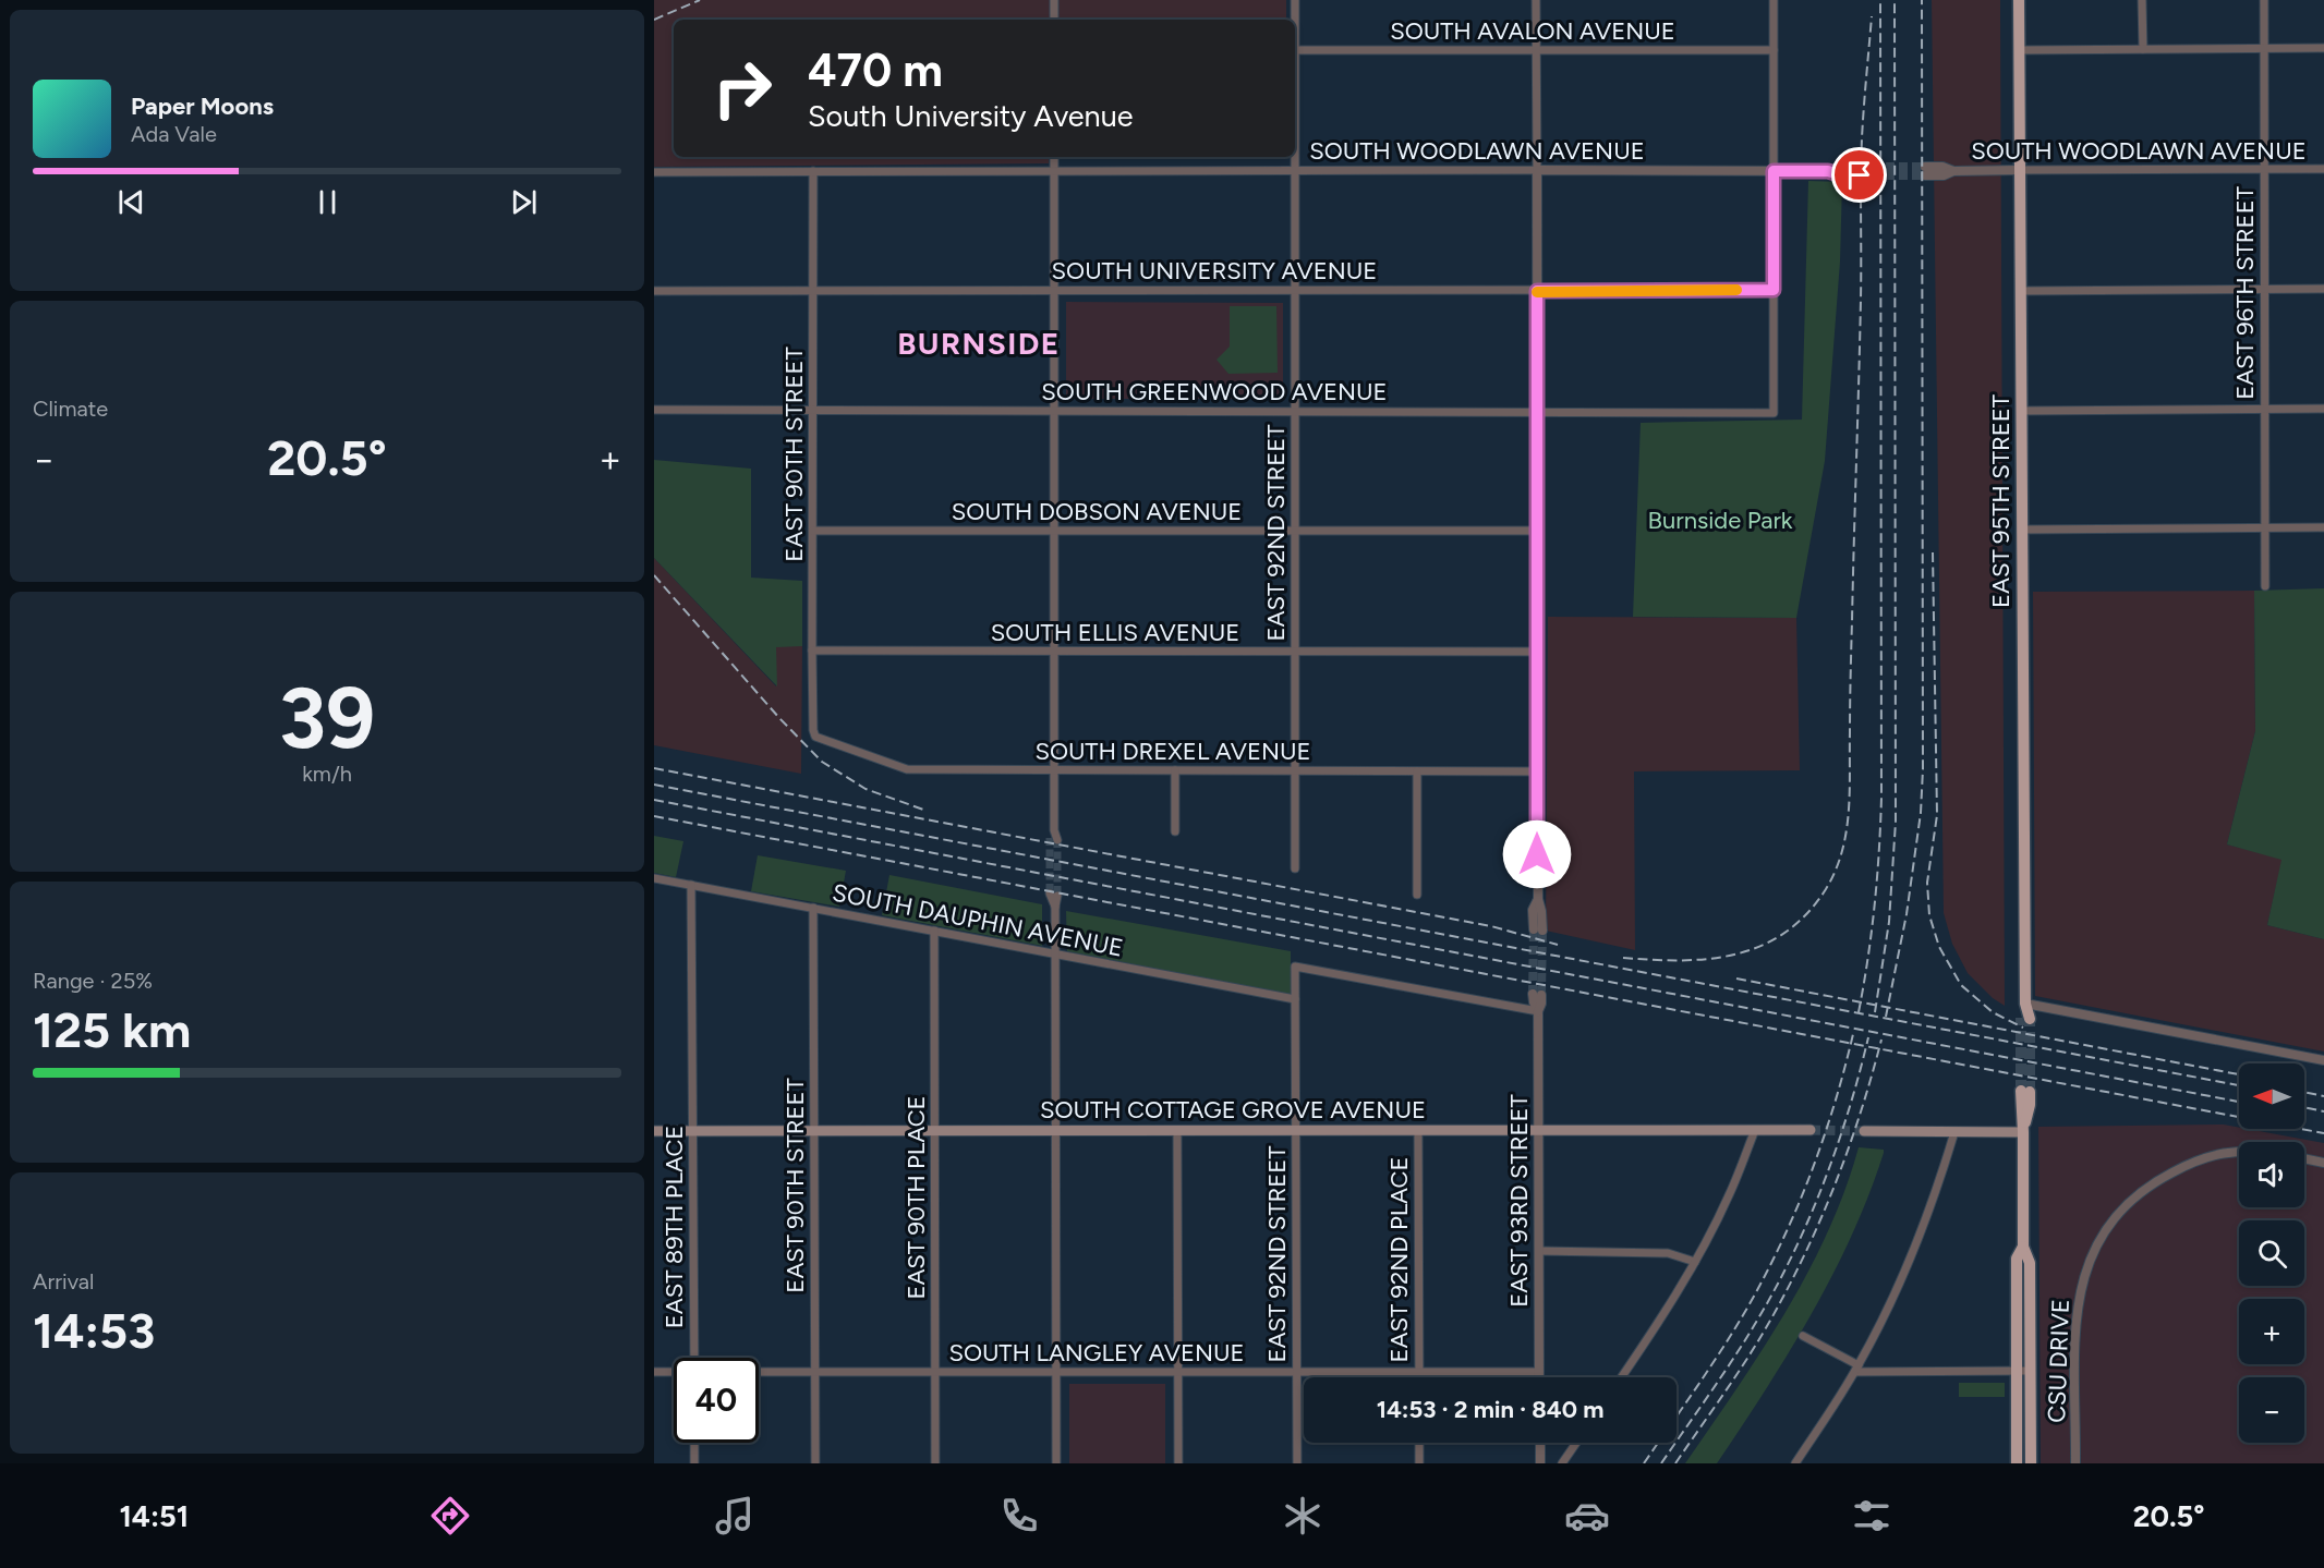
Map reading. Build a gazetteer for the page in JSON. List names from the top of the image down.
{
  "streets": {
    "main road": ["EAST 95TH STREET", "SOUTH COTTAGE GROVE AVENUE"],
    "street": [
      "SOUTH AVALON AVENUE",
      "SOUTH WOODLAWN AVENUE",
      "SOUTH UNIVERSITY AVENUE",
      "EAST 96TH STREET",
      "SOUTH GREENWOOD AVENUE",
      "EAST 90TH STREET",
      "SOUTH DOBSON AVENUE",
      "EAST 92ND STREET",
      "SOUTH ELLIS AVENUE",
      "SOUTH DREXEL AVENUE",
      "SOUTH DAUPHIN AVENUE",
      "EAST 90TH PLACE",
      "EAST 93RD STREET",
      "EAST 89TH PLACE",
      "EAST 92ND PLACE",
      "SOUTH LANGLEY AVENUE",
      "CSU DRIVE"
    ]
  },
  "crossings": [
    ["SOUTH WOODLAWN AVENUE", "EAST 96TH STREET"],
    ["SOUTH WOODLAWN AVENUE", "EAST 90TH STREET"],
    ["SOUTH WOODLAWN AVENUE", "EAST 95TH STREET"],
    ["SOUTH WOODLAWN AVENUE", "EAST 92ND STREET"],
    ["SOUTH UNIVERSITY AVENUE", "SOUTH GREENWOOD AVENUE"],
    ["SOUTH UNIVERSITY AVENUE", "EAST 90TH STREET"],
    ["SOUTH UNIVERSITY AVENUE", "EAST 92ND STREET"],
    ["SOUTH GREENWOOD AVENUE", "EAST 90TH STREET"],
    ["SOUTH GREENWOOD AVENUE", "EAST 92ND STREET"],
    ["EAST 90TH STREET", "SOUTH DOBSON AVENUE"],
    ["EAST 90TH STREET", "SOUTH ELLIS AVENUE"],
    ["EAST 90TH STREET", "SOUTH DREXEL AVENUE"],
    ["EAST 90TH STREET", "SOUTH DAUPHIN AVENUE"],
    ["EAST 90TH STREET", "SOUTH COTTAGE GROVE AVENUE"],
    ["EAST 90TH STREET", "SOUTH LANGLEY AVENUE"],
    ["SOUTH DOBSON AVENUE", "EAST 92ND STREET"],
    ["EAST 92ND STREET", "SOUTH ELLIS AVENUE"],
    ["EAST 92ND STREET", "SOUTH DREXEL AVENUE"],
    ["EAST 92ND STREET", "SOUTH DAUPHIN AVENUE"],
    ["EAST 92ND STREET", "SOUTH COTTAGE GROVE AVENUE"],
    ["EAST 92ND STREET", "EAST 93RD STREET"],
    ["EAST 92ND STREET", "SOUTH LANGLEY AVENUE"],
    ["SOUTH DAUPHIN AVENUE", "EAST 90TH PLACE"],
    ["SOUTH DAUPHIN AVENUE", "EAST 89TH PLACE"],
    ["SOUTH COTTAGE GROVE AVENUE", "EAST 90TH PLACE"],
    ["SOUTH COTTAGE GROVE AVENUE", "EAST 93RD STREET"],
    ["SOUTH COTTAGE GROVE AVENUE", "EAST 89TH PLACE"],
    ["SOUTH COTTAGE GROVE AVENUE", "EAST 92ND PLACE"],
    ["EAST 90TH PLACE", "SOUTH LANGLEY AVENUE"],
    ["EAST 93RD STREET", "SOUTH LANGLEY AVENUE"],
    ["EAST 92ND PLACE", "SOUTH LANGLEY AVENUE"]
  ],
  "districts": ["BURNSIDE"],
  "parks": ["Burnside Park"],
  "north": "left",
  "page": {
    "turn": ["470 m", "South University Avenue"],
    "song": ["Paper Moons", "Ada Vale"],
    "tile": [
      "Climate",
      ["39", "km/h"],
      ["Range · 25%", "125 km"],
      ["Arrival", "14:53"]
    ],
    "heat": ["−", "20.5°", "+"],
    "map_buttons": ["+", "−"],
    "limit": "40",
    "trip": "14:53 · 2 min · 840 m",
    "tabs": ["14:51", "20.5°"]
  }
}
